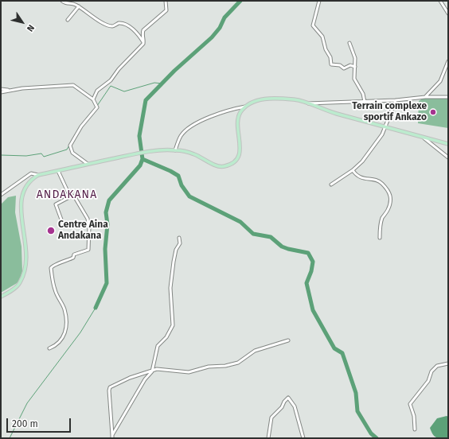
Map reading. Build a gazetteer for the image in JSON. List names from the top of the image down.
{
  "districts": ["ANDAKANA"],
  "places": ["Terrain complexe sportif Ankazo", "Centre Aina Andakana"],
  "scale_bar": "200 m",
  "north": "bottom right"
}
